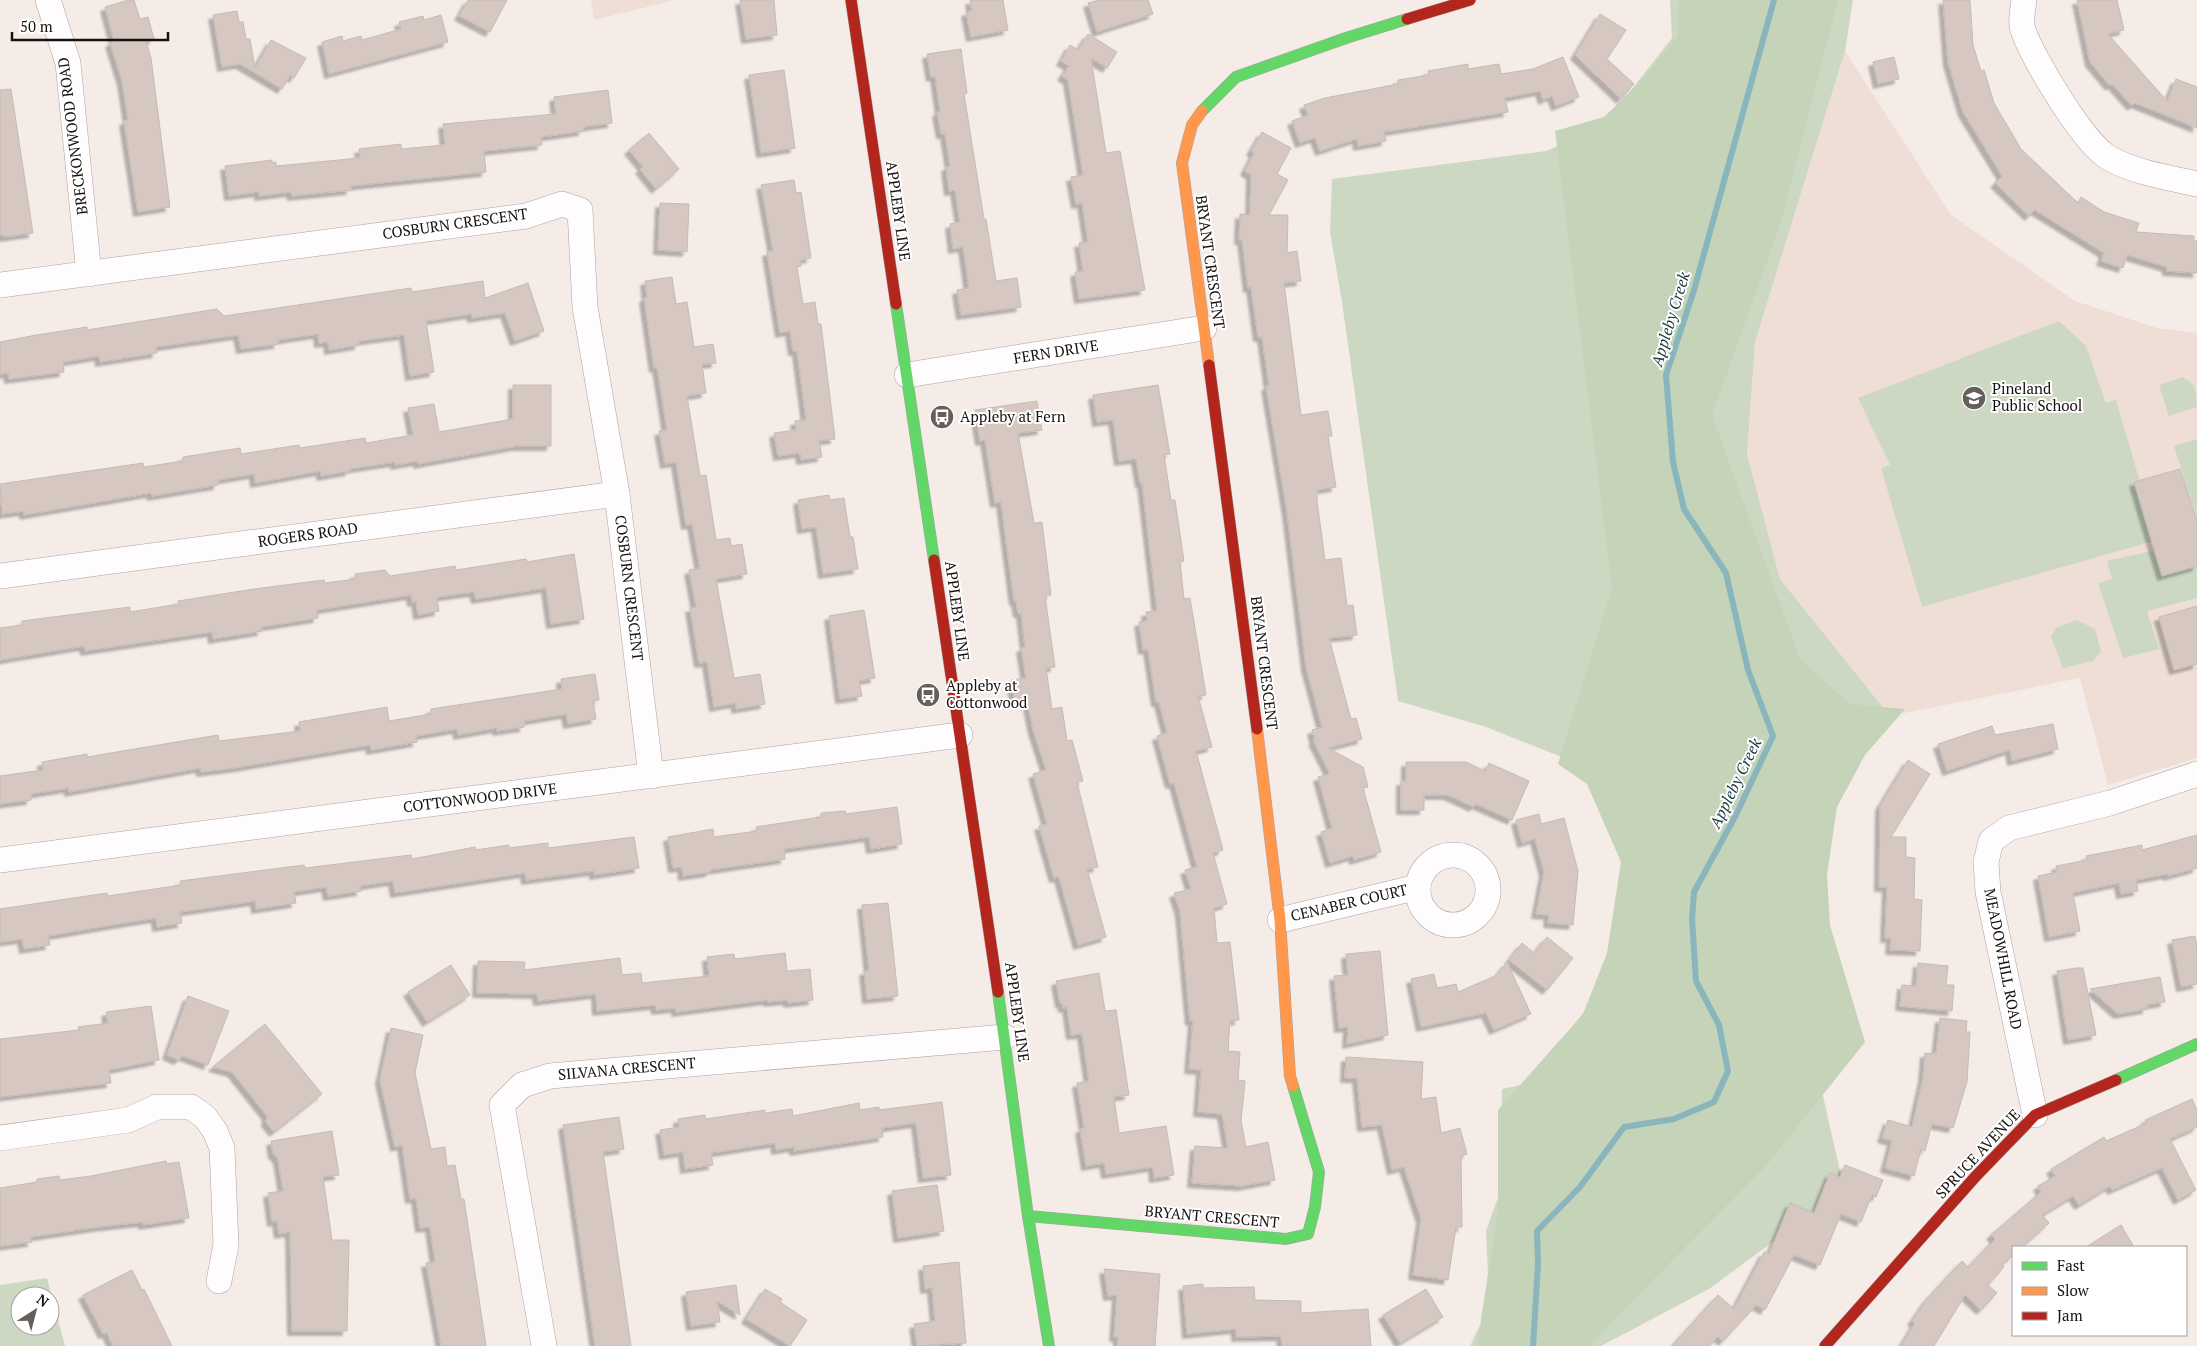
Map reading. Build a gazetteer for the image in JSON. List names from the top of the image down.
{
  "streets": {
    "street": [
      "BRECKONWOOD ROAD",
      "APPLEBY LINE",
      "COSBURN CRESCENT",
      "BRYANT CRESCENT",
      "FERN DRIVE",
      "ROGERS ROAD",
      "COTTONWOOD DRIVE",
      "CENABER COURT",
      "MEADOWHILL ROAD",
      "SILVANA CRESCENT",
      "SPRUCE AVENUE"
    ]
  },
  "crossings": [
    ["BRECKONWOOD ROAD", "COSBURN CRESCENT"],
    ["APPLEBY LINE", "BRYANT CRESCENT"],
    ["APPLEBY LINE", "FERN DRIVE"],
    ["APPLEBY LINE", "COTTONWOOD DRIVE"],
    ["APPLEBY LINE", "SILVANA CRESCENT"],
    ["COSBURN CRESCENT", "ROGERS ROAD"],
    ["COSBURN CRESCENT", "COTTONWOOD DRIVE"],
    ["BRYANT CRESCENT", "FERN DRIVE"],
    ["BRYANT CRESCENT", "CENABER COURT"],
    ["MEADOWHILL ROAD", "SPRUCE AVENUE"]
  ],
  "water": ["Appleby Creek"],
  "places": {
    "school or university": ["Pineland Public School"],
    "bus stop": ["Appleby at Fern", "Appleby at Cottonwood"]
  },
  "legend": ["Fast", "Slow", "Jam"],
  "scale_bar": "50 m",
  "north": "top right"
}
